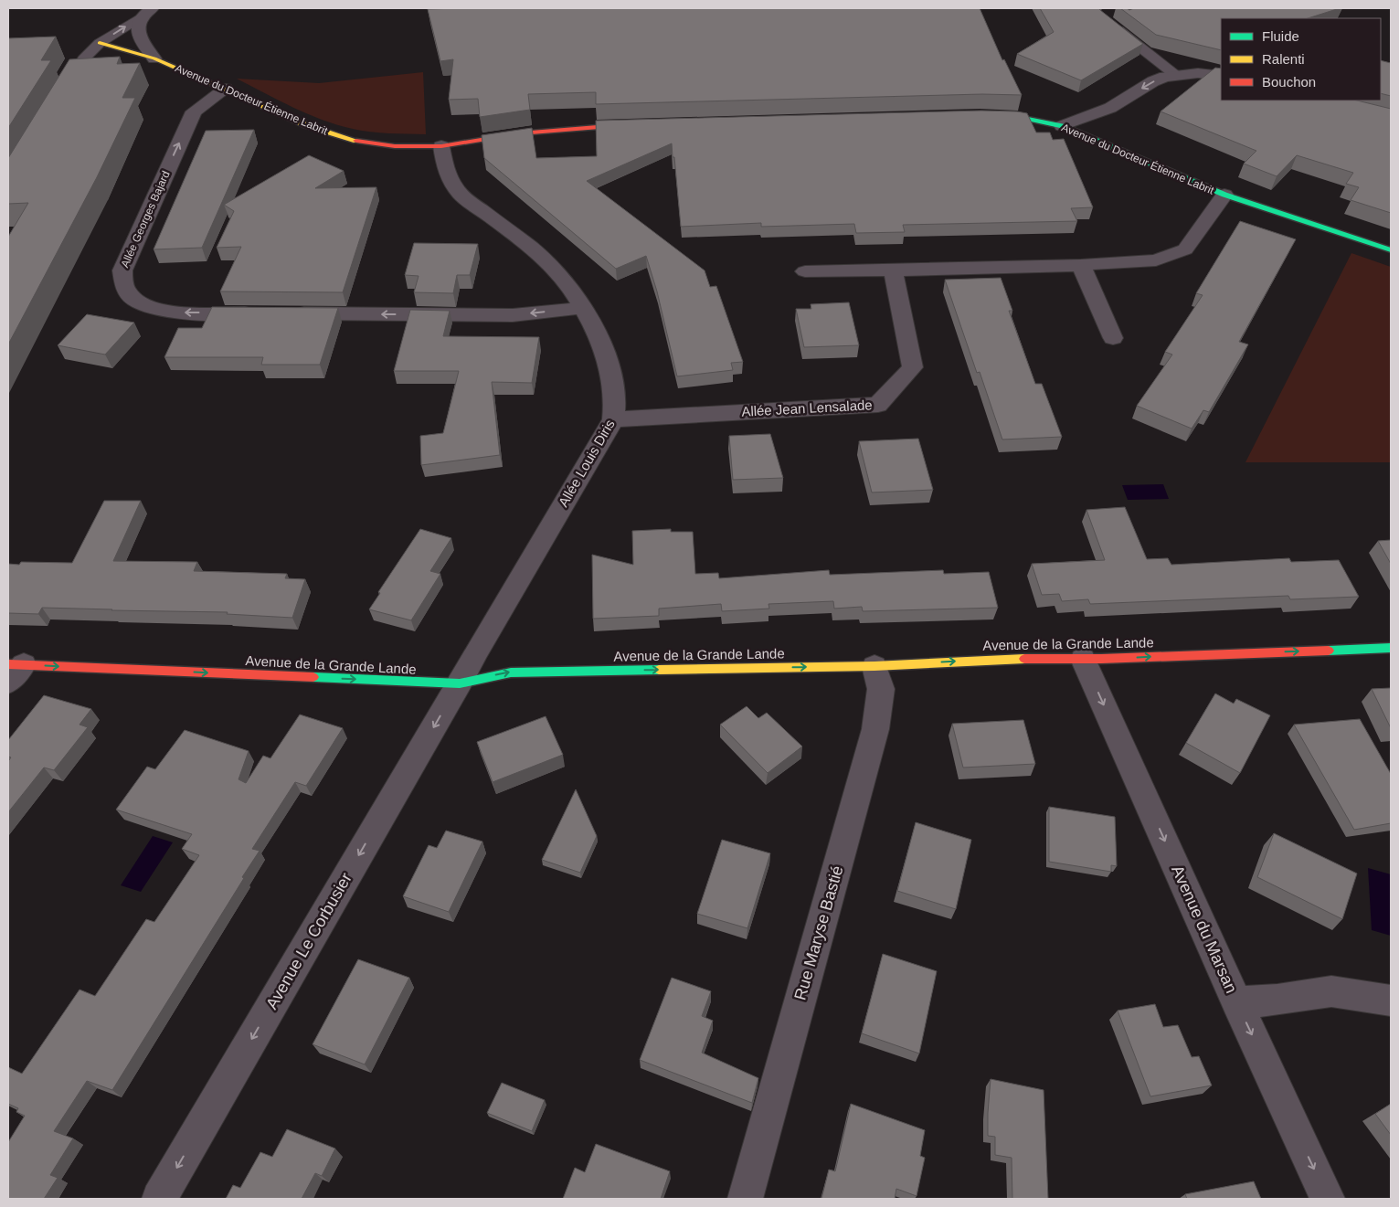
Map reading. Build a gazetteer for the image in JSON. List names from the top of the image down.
{
  "streets": {
    "street": [
      "Avenue du Docteur Étienne Labrit",
      "Allée Georges Bajard",
      "Allée Jean Lensalade",
      "Allée Louis Diris",
      "Avenue de la Grande Lande",
      "Avenue du Marsan",
      "Rue Maryse Bastié",
      "Avenue Le Corbusier"
    ]
  },
  "crossings": [
    ["Avenue du Docteur Étienne Labrit", "Allée Georges Bajard"],
    ["Avenue du Docteur Étienne Labrit", "Allée Louis Diris"],
    ["Allée Jean Lensalade", "Allée Louis Diris"],
    ["Allée Louis Diris", "Avenue de la Grande Lande"],
    ["Allée Louis Diris", "Avenue Le Corbusier"],
    ["Avenue de la Grande Lande", "Avenue du Marsan"],
    ["Avenue de la Grande Lande", "Rue Maryse Bastié"],
    ["Avenue de la Grande Lande", "Avenue Le Corbusier"]
  ],
  "one_way": ["Avenue de la Grande Lande", "Avenue du Marsan", "Avenue Le Corbusier"],
  "legend": ["Fluide", "Ralenti", "Bouchon"]
}
